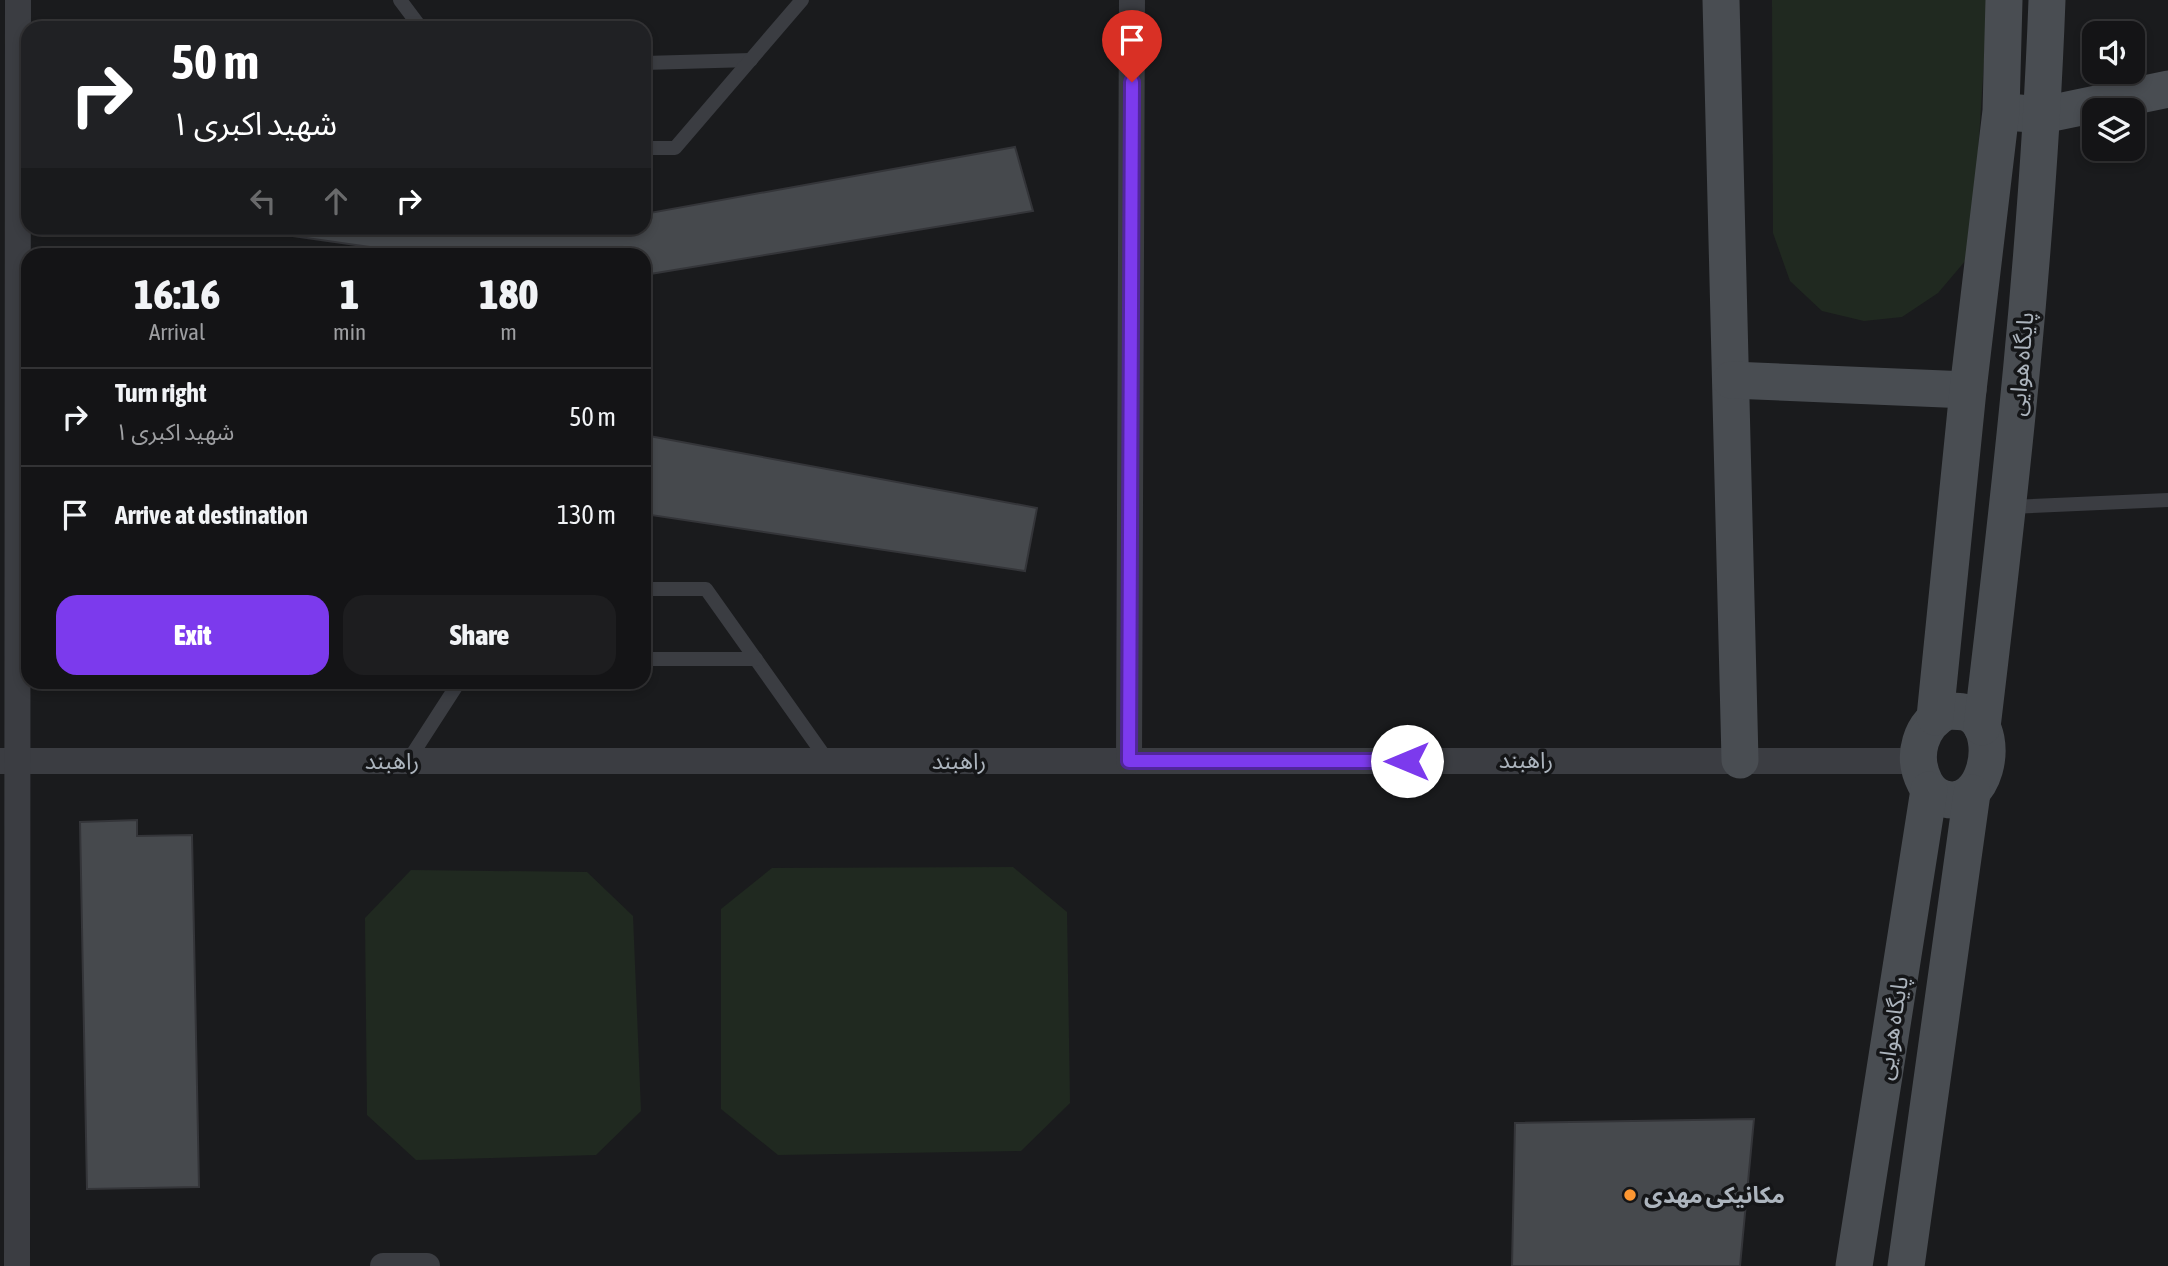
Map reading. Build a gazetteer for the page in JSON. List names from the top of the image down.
{
  "streets": {
    "main road": ["پایگاه هوایی"],
    "street": ["راهبند"]
  },
  "crossings": [
    ["پایگاه هوایی", "راهبند"]
  ],
  "places": ["مکانیکی مهدی"],
  "page": {
    "turn": ["50 m", "شهید اکبری ۱"],
    "eta": [
      "16:16",
      "Arrival",
      "1",
      "min",
      "180",
      "m"
    ],
    "list": [
      {
        "name": "Turn right",
        "note": "شهید اکبری ۱",
        "value": "50 m"
      },
      {
        "name": "Arrive at destination",
        "value": "130 m"
      }
    ],
    "buttons": ["Exit", "Share"]
  }
}
